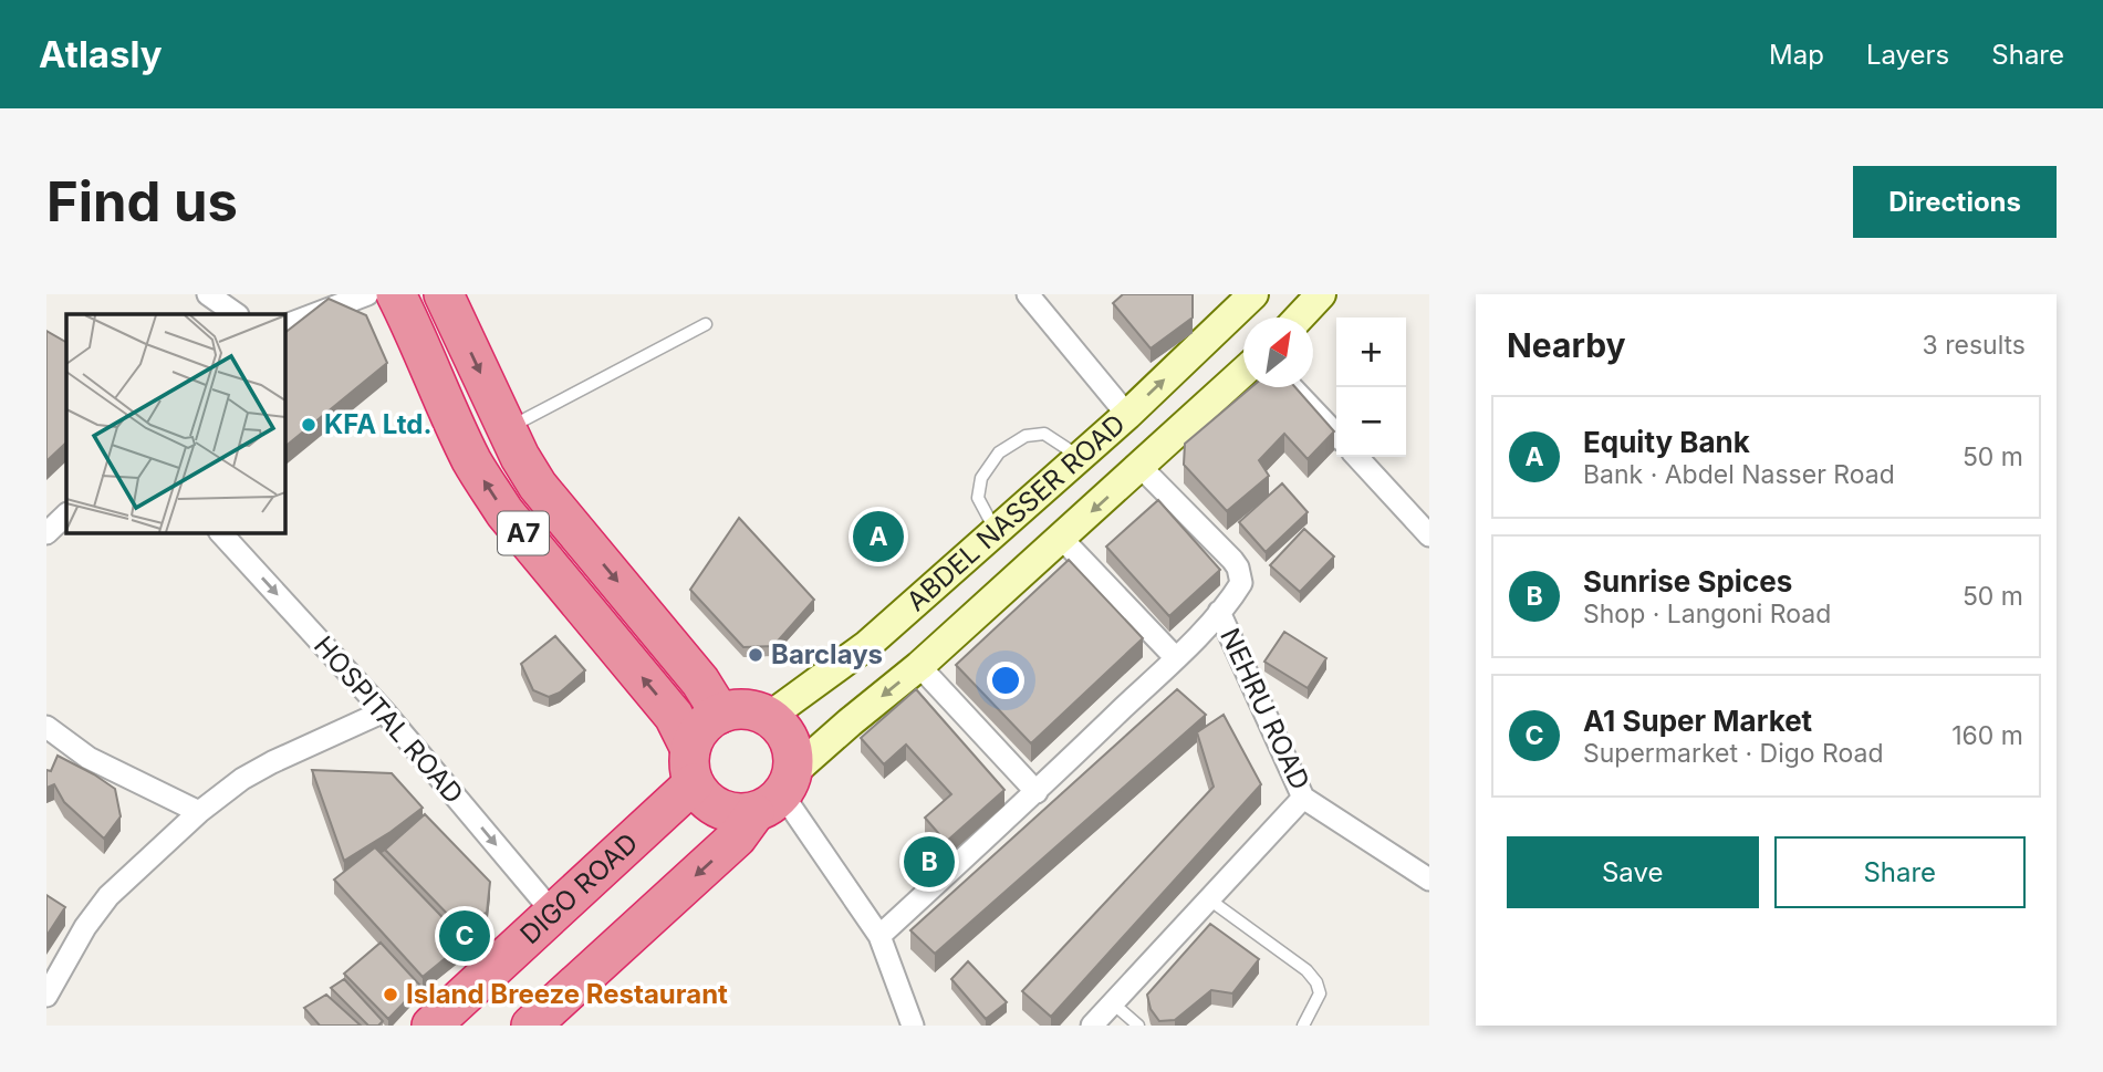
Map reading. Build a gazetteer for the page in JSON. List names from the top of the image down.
{
  "streets": {
    "highway": ["A7", "DIGO ROAD"],
    "main road": ["ABDEL NASSER ROAD"],
    "street": ["NEHRU ROAD", "HOSPITAL ROAD"]
  },
  "crossings": [
    ["ABDEL NASSER ROAD", "A7"],
    ["ABDEL NASSER ROAD", "DIGO ROAD"],
    ["A7", "DIGO ROAD"],
    ["HOSPITAL ROAD", "DIGO ROAD"]
  ],
  "one_way": ["HOSPITAL ROAD"],
  "places": ["KFA Ltd.", "Barclays", "Island Breeze Restaurant"],
  "north": "top right",
  "page": {
    "header": "Atlasly",
    "nav": ["Map", "Layers", "Share"],
    "buttons": [
      "Directions",
      ["Save", "Share"]
    ],
    "title": "Find us",
    "heading": ["Nearby", "3 results"],
    "map_buttons": ["+", "−"],
    "list": [
      {
        "mark": "A",
        "name": "Equity Bank",
        "note": "Bank · Abdel Nasser Road",
        "value": "50 m"
      },
      {
        "mark": "B",
        "name": "Sunrise Spices",
        "note": "Shop · Langoni Road",
        "value": "50 m"
      },
      {
        "mark": "C",
        "name": "A1 Super Market",
        "note": "Supermarket · Digo Road",
        "value": "160 m"
      }
    ],
    "pins": ["A", "B", "C"]
  }
}
